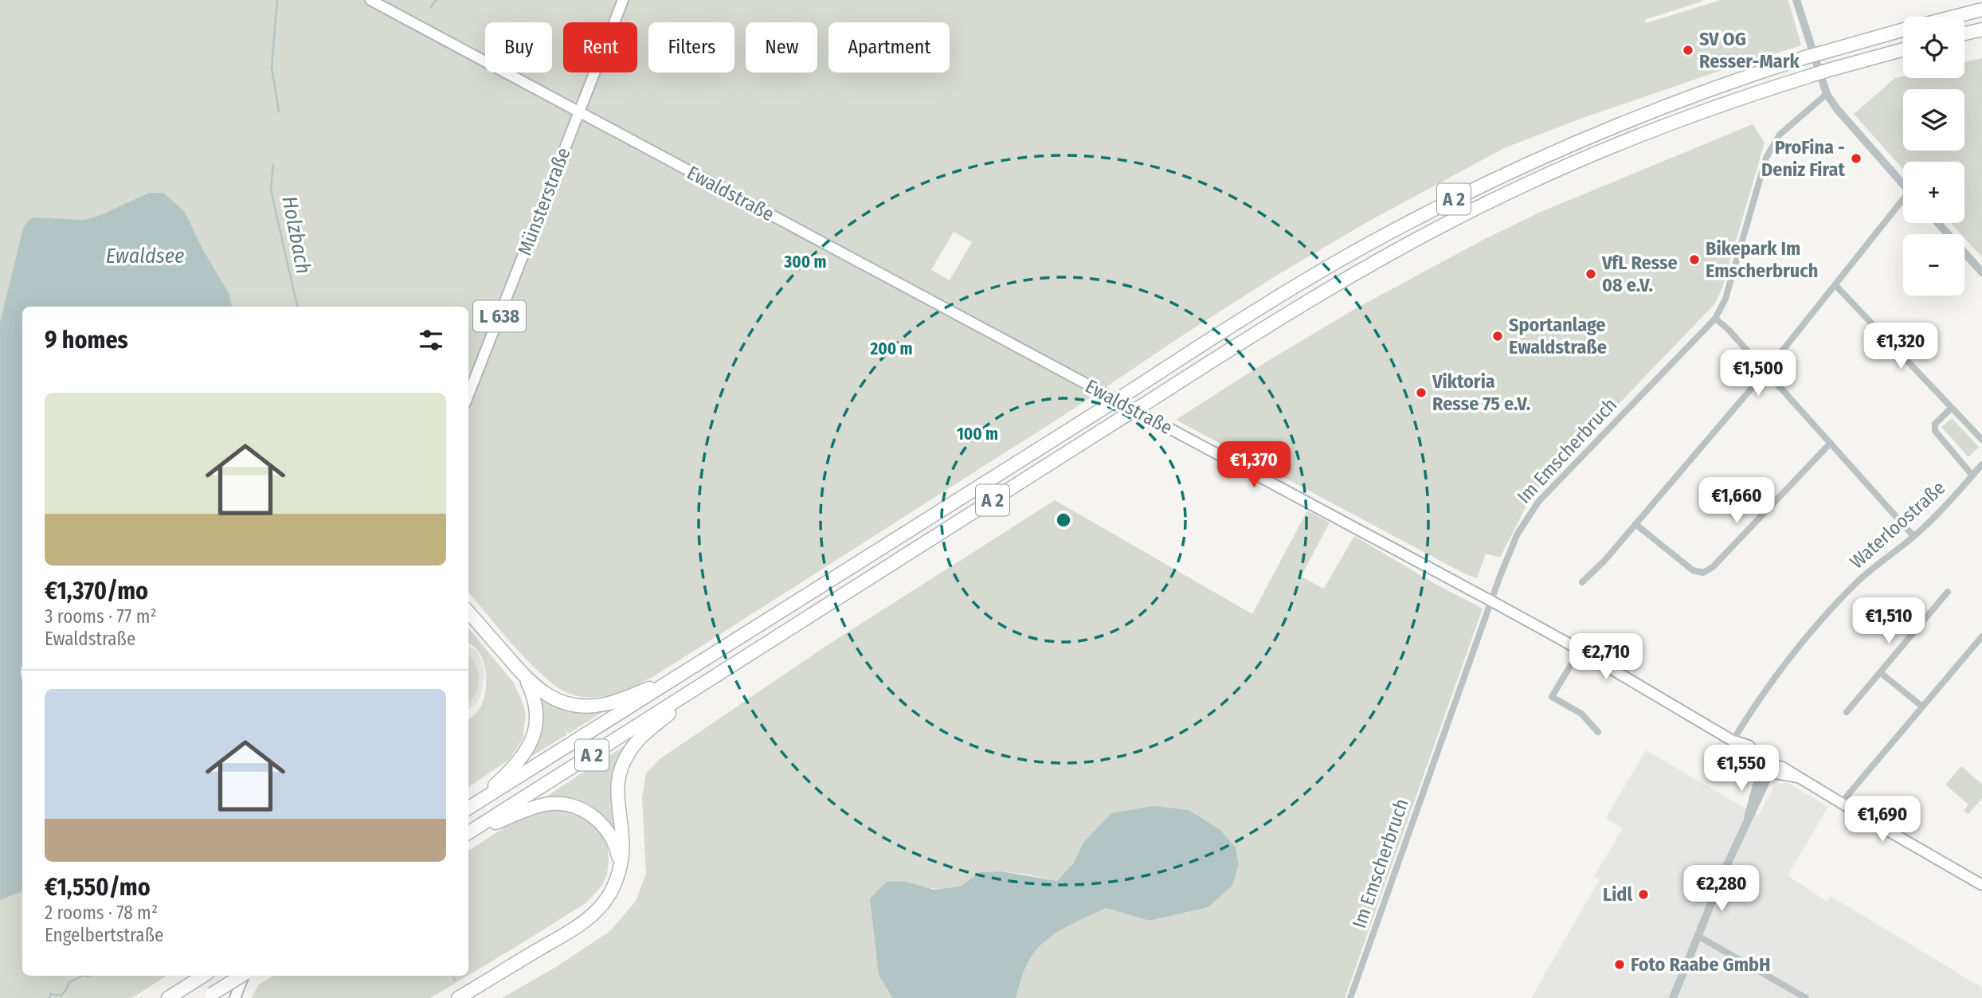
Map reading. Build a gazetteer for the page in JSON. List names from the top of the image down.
{
  "streets": {
    "highway": ["A 2"],
    "main road": ["Ewaldstraße", "Münsterstraße", "L 638"],
    "street": ["Im Emscherbruch", "Waterloostraße"]
  },
  "crossings": [
    ["Ewaldstraße", "Münsterstraße"],
    ["Ewaldstraße", "Im Emscherbruch"],
    ["Ewaldstraße", "Waterloostraße"]
  ],
  "water": ["Holzbach", "Ewaldsee"],
  "places": [
    "SV OG Resser-Mark",
    "ProFina - Deniz Firat",
    "Bikepark Im Emscherbruch",
    "VfL Resse 08 e.V.",
    "Sportanlage Ewaldstraße",
    "Viktoria Resse 75 e.V.",
    "Lidl",
    "Foto Raabe GmbH"
  ],
  "page": {
    "map_buttons": ["+", "−"],
    "chip": [
      "Buy",
      "Rent",
      "Filters",
      "New",
      "Apartment"
    ],
    "heading": "9 homes",
    "price": [
      "€1,320",
      "€1,500",
      "€1,370",
      "€1,660",
      "€1,510",
      "€2,710",
      "€1,550",
      "€1,690",
      "€2,280"
    ],
    "list": [
      {
        "name": "€1,370/mo",
        "note": "3 rooms · 77 m² · Ewaldstraße"
      },
      {
        "name": "€1,550/mo",
        "note": "2 rooms · 78 m² · Engelbertstraße"
      }
    ]
  },
  "rings": ["300 m", "200 m", "100 m"]
}
